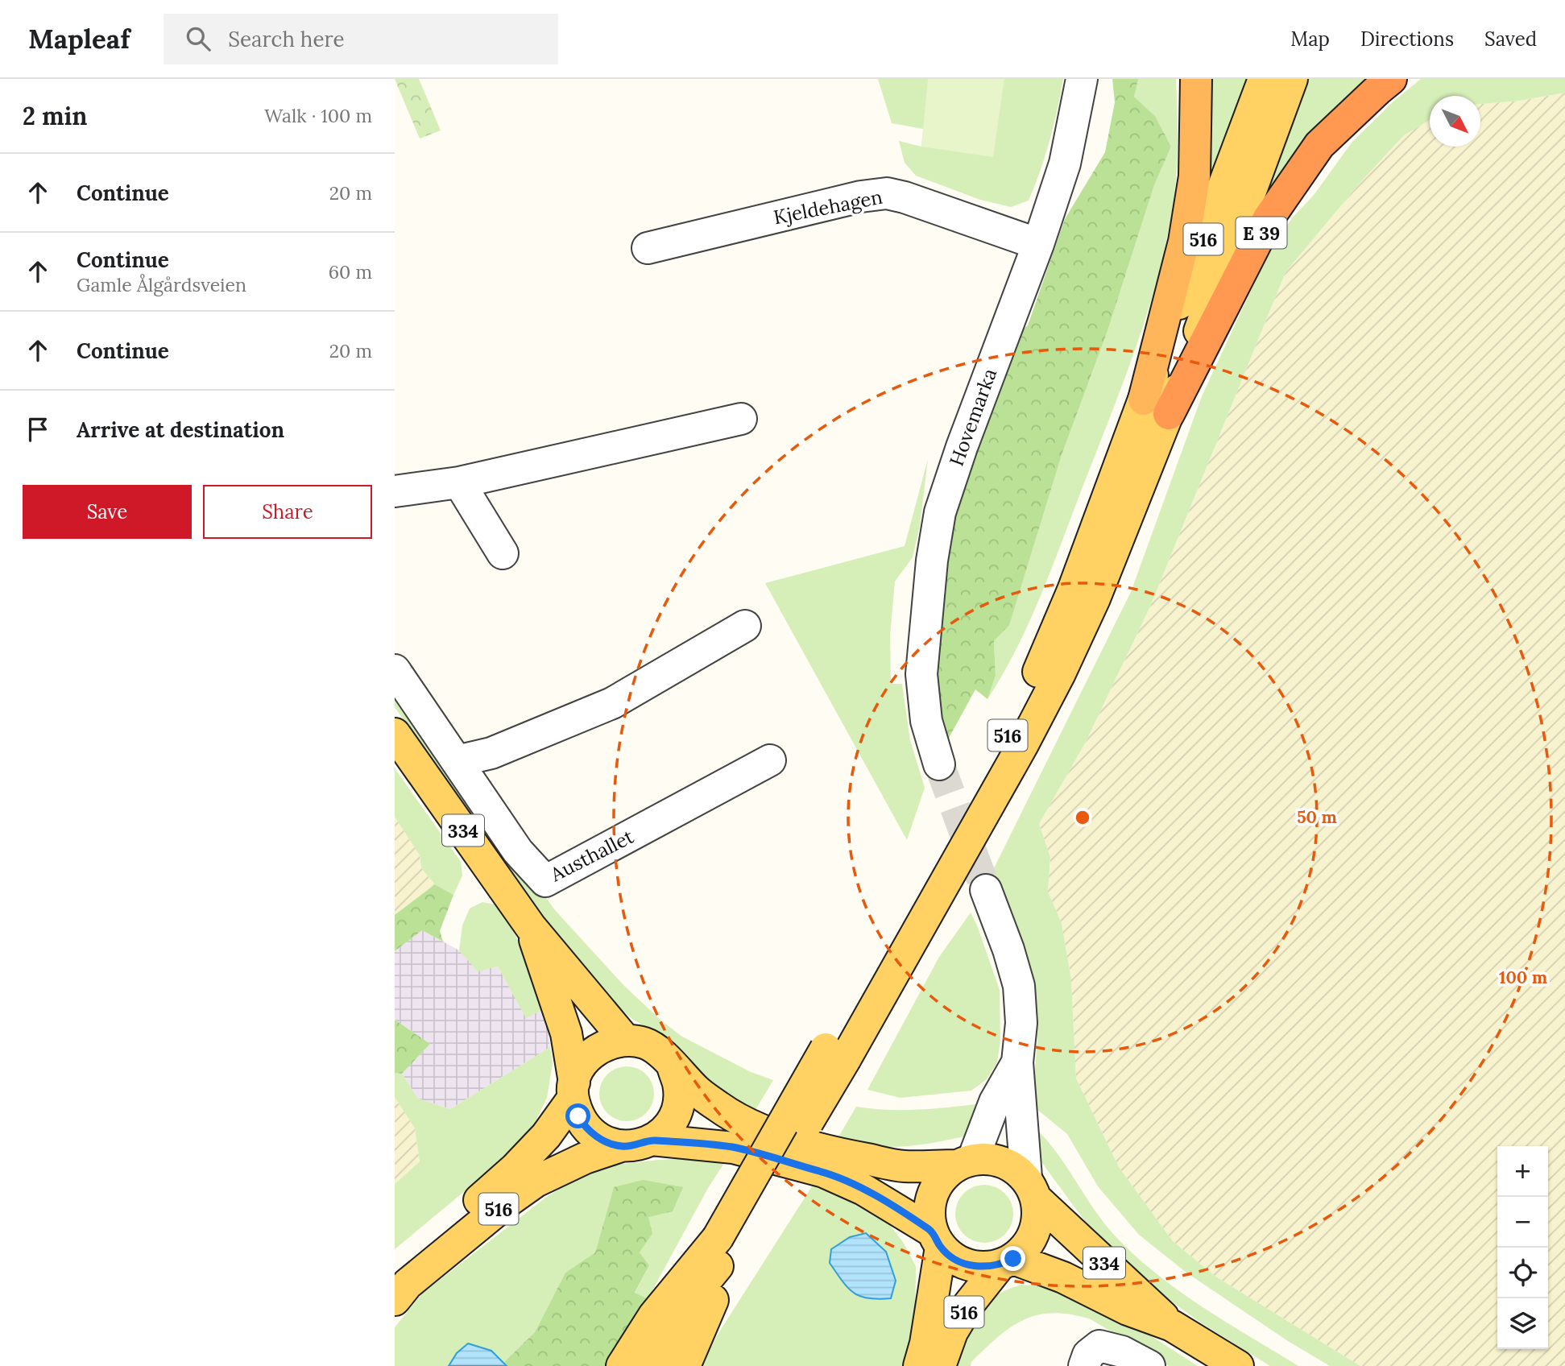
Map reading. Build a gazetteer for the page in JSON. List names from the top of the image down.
{
  "streets": {
    "highway": ["E 39", "516"],
    "main road": ["334"],
    "street": ["Kjeldehagen", "Hovemarka", "Austhallet"]
  },
  "crossings": [
    ["Kjeldehagen", "Hovemarka"],
    ["E 39", "516"],
    ["516", "334"]
  ],
  "north": "bottom right",
  "page": {
    "header": "Mapleaf",
    "search": "Search here",
    "nav": ["Map", "Directions", "Saved"],
    "heading": ["2 min", "Walk · 100 m"],
    "list": [
      ["Continue", "20 m"],
      ["Continue", "Gamle Ålgårdsveien", "60 m"],
      ["Continue", "20 m"],
      "Arrive at destination"
    ],
    "buttons": ["Save", "Share"],
    "map_buttons": ["+", "−"]
  },
  "rings": ["50 m", "100 m"]
}
